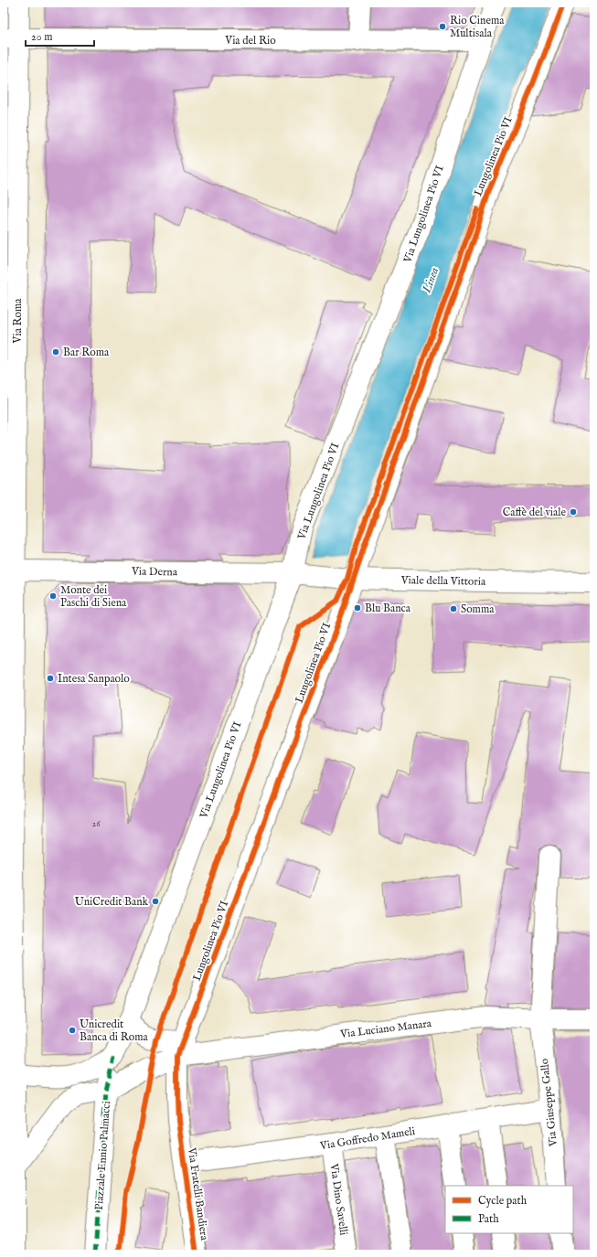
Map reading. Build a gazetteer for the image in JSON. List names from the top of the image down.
{
  "streets": {
    "street": [
      "Via del Rio",
      "Lungolinea Pio VI",
      "Via Lungolinea Pio VI",
      "Via Roma",
      "Via Derna",
      "Viale della Vittoria",
      "Via Luciano Manara",
      "Via Giuseppe Gallo",
      "Via Goffredo Mameli",
      "Piazzale Ennio Palmacci",
      "Via Fratelli Bandiera",
      "Via Dino Savelli"
    ]
  },
  "crossings": [
    ["Via del Rio", "Via Lungolinea Pio VI"],
    ["Via del Rio", "Via Roma"],
    ["Lungolinea Pio VI", "Viale della Vittoria"],
    ["Lungolinea Pio VI", "Via Luciano Manara"],
    ["Lungolinea Pio VI", "Via Fratelli Bandiera"],
    ["Via Lungolinea Pio VI", "Via Derna"],
    ["Via Lungolinea Pio VI", "Viale della Vittoria"],
    ["Via Lungolinea Pio VI", "Piazzale Ennio Palmacci"],
    ["Via Roma", "Via Derna"],
    ["Via Derna", "Viale della Vittoria"],
    ["Via Luciano Manara", "Via Giuseppe Gallo"],
    ["Via Luciano Manara", "Via Fratelli Bandiera"],
    ["Via Giuseppe Gallo", "Via Goffredo Mameli"],
    ["Via Goffredo Mameli", "Via Fratelli Bandiera"],
    ["Via Goffredo Mameli", "Via Dino Savelli"]
  ],
  "water": ["Linea"],
  "places": [
    "Rio Cinema Multisala",
    "Bar Roma",
    "Caffè del viale",
    "Monte dei Paschi di Siena",
    "Blu Banca",
    "Somma",
    "Intesa Sanpaolo",
    "UniCredit Bank",
    "Unicredit Banca di Roma"
  ],
  "house_numbers": ["26"],
  "legend": ["Cycle path", "Path"],
  "scale_bar": "20 m"
}
